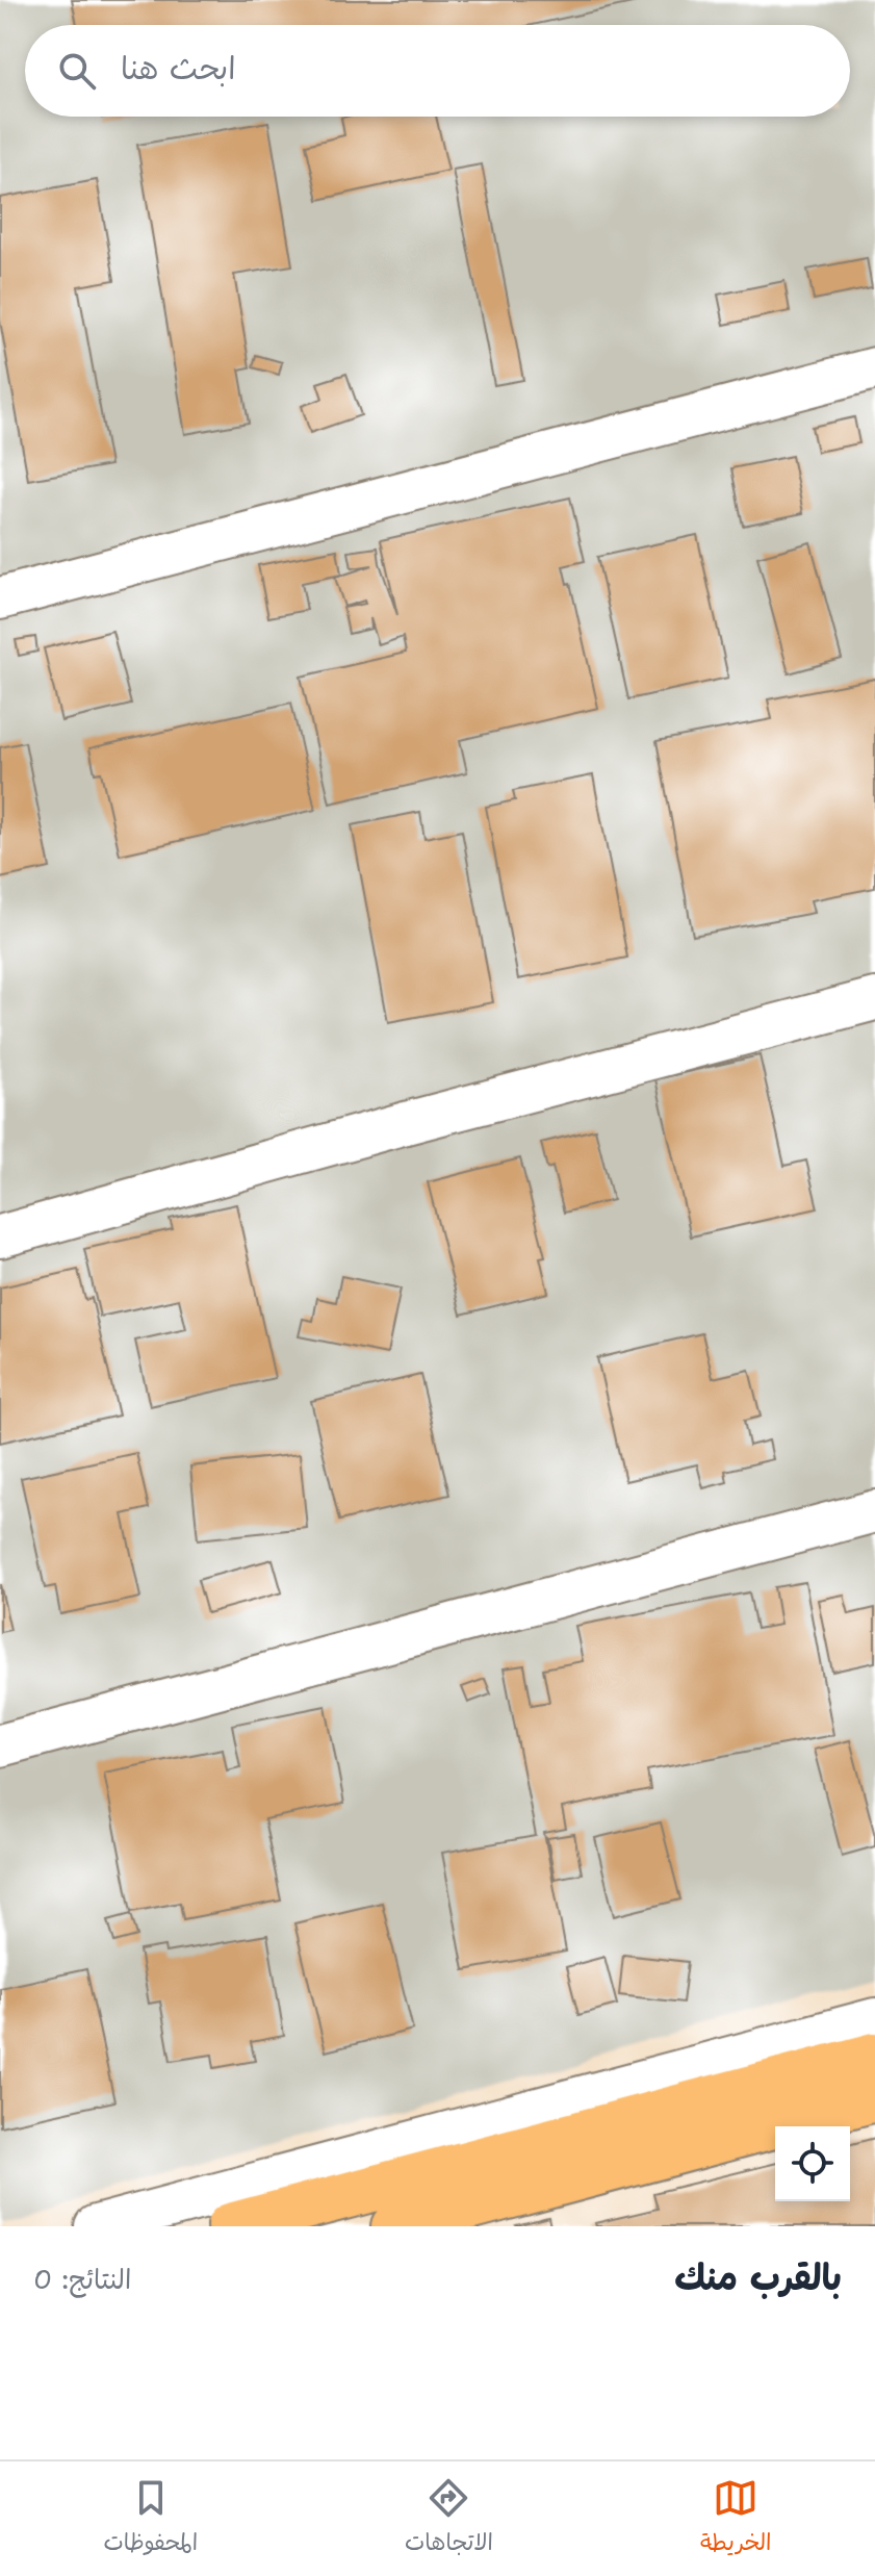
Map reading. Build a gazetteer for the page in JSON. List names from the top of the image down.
{
  "page": {
    "search": "ابحث هنا",
    "heading": ["بالقرب منك", "النتائج: 0"],
    "nav": ["الخريطة", "الاتجاهات", "المحفوظات"]
  }
}
